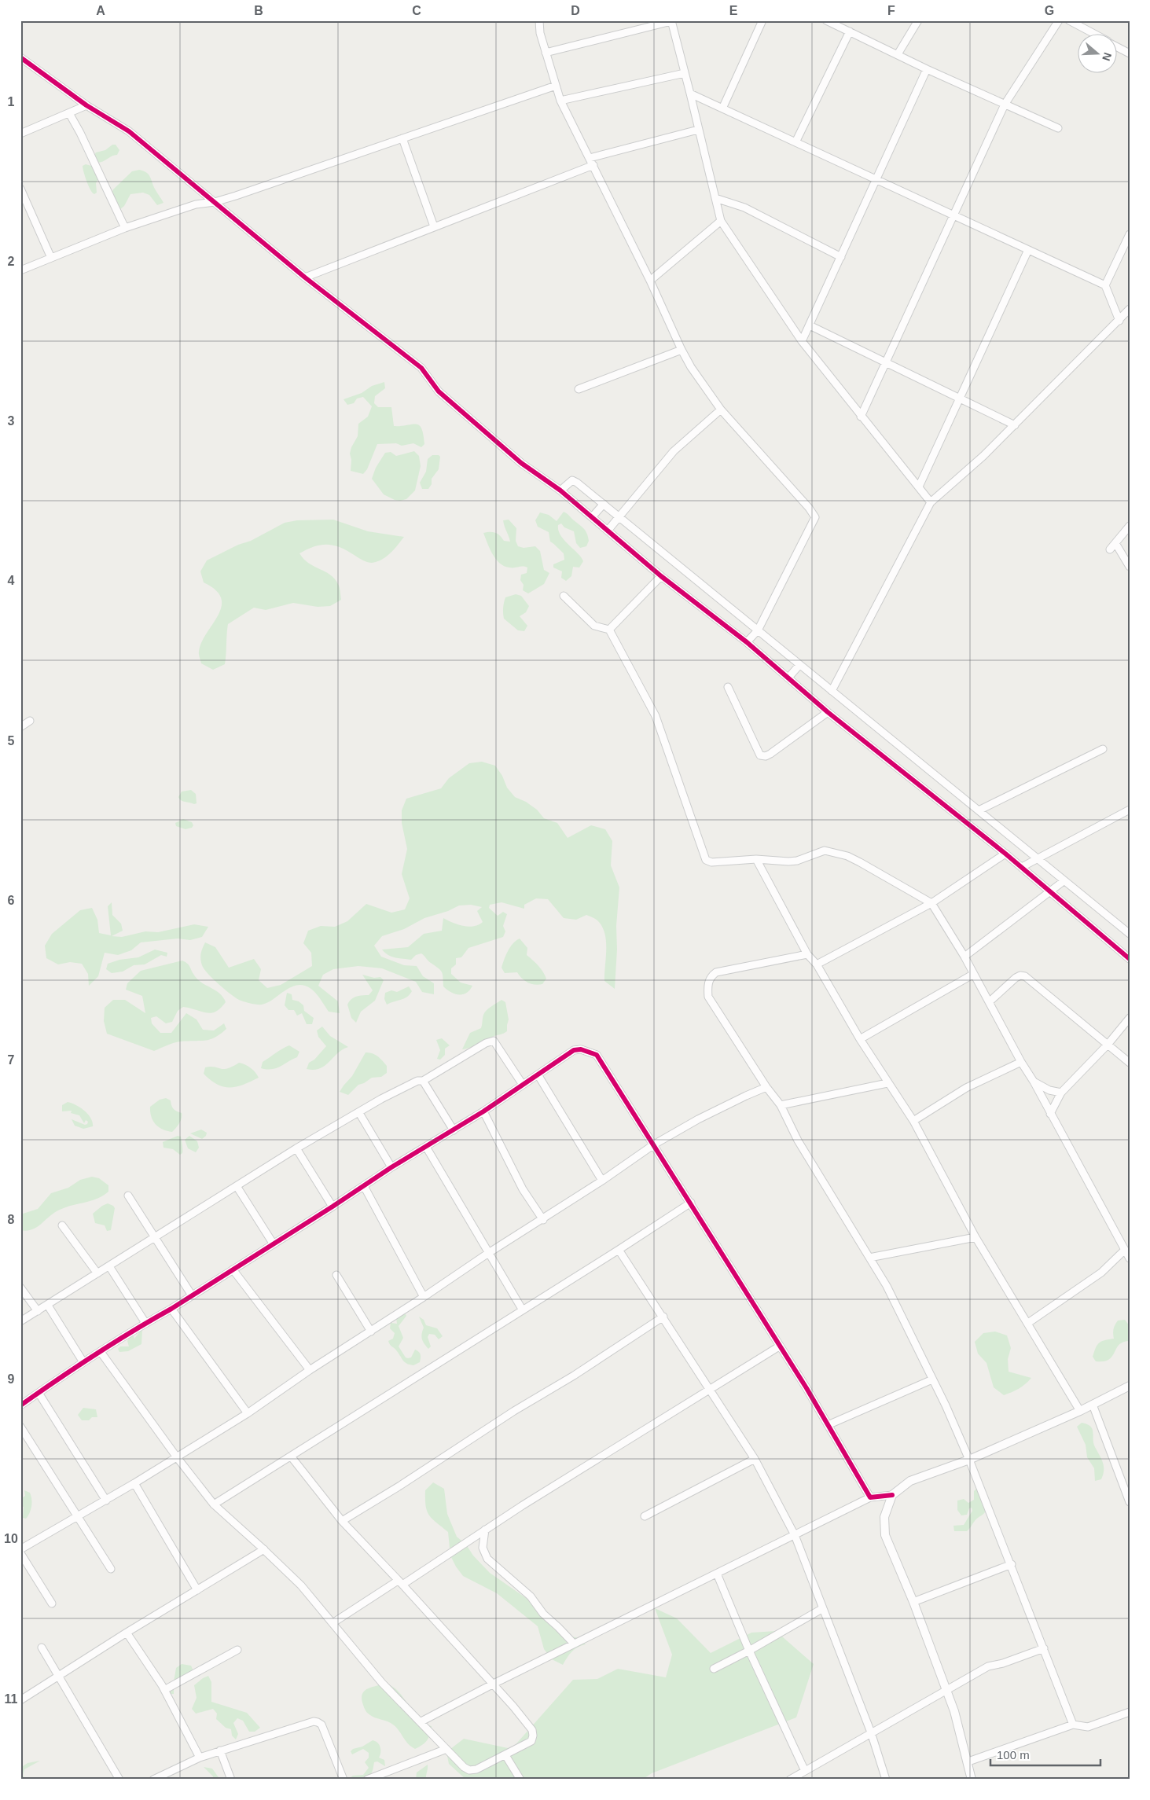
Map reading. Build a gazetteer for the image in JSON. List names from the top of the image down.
{
  "scale_bar": "100 m",
  "north": "right",
  "grid": {
    "columns": [
      "A",
      "B",
      "C",
      "D",
      "E",
      "F",
      "G"
    ],
    "rows": [
      "1",
      "2",
      "3",
      "4",
      "5",
      "6",
      "7",
      "8",
      "9",
      "10",
      "11"
    ]
  }
}
